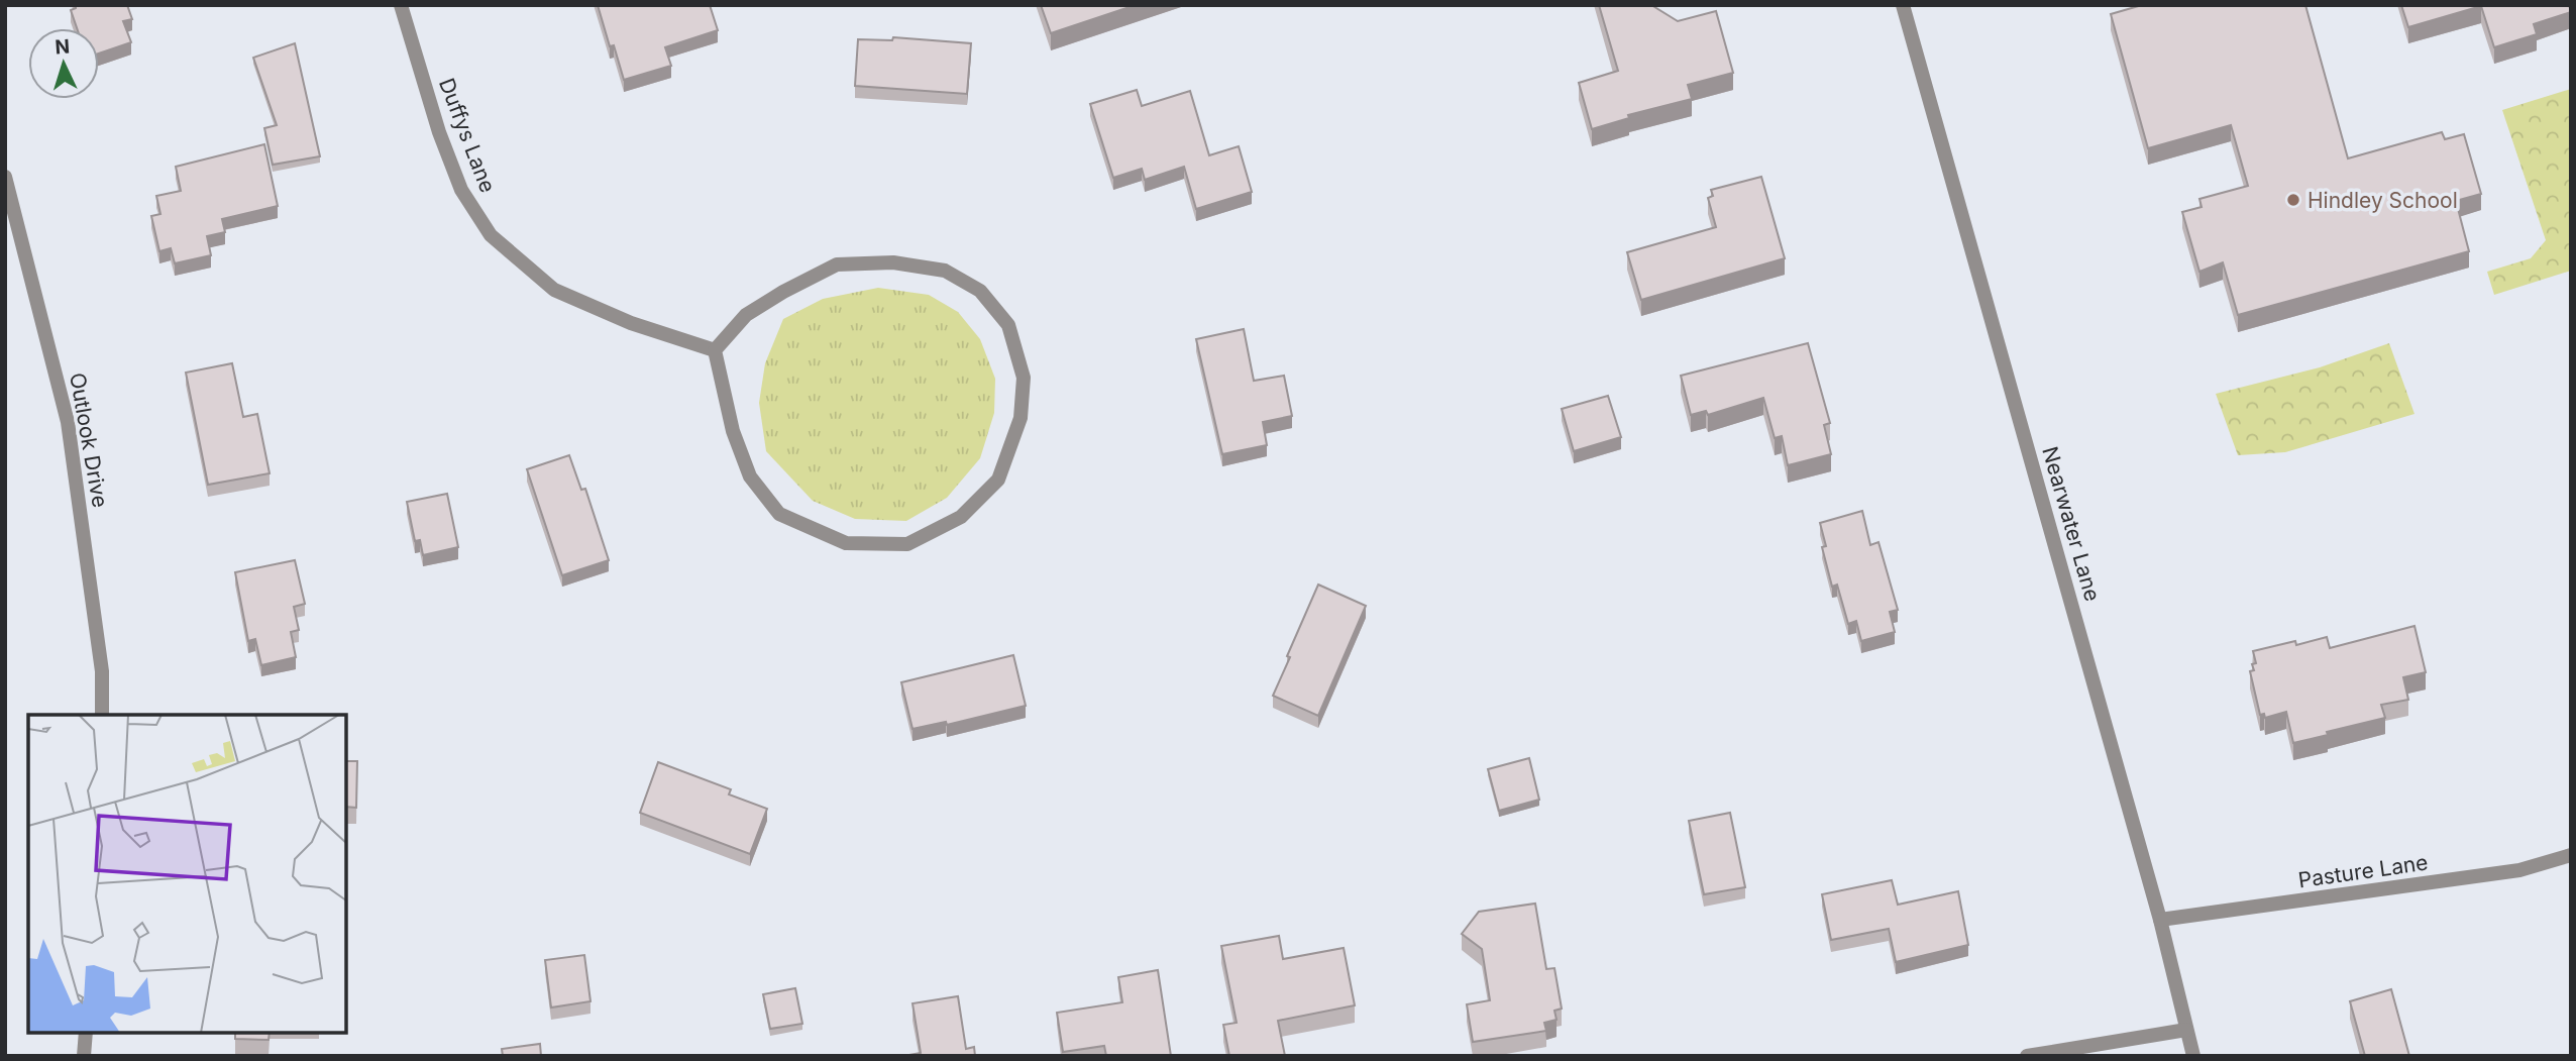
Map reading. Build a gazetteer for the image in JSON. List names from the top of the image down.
{
  "streets": {
    "street": [
      "Duffys Lane",
      "Outlook Drive",
      "Nearwater Lane",
      "Pasture Lane"
    ]
  },
  "crossings": [
    ["Nearwater Lane", "Pasture Lane"]
  ],
  "places": ["Hindley School"],
  "north": "top"
}
